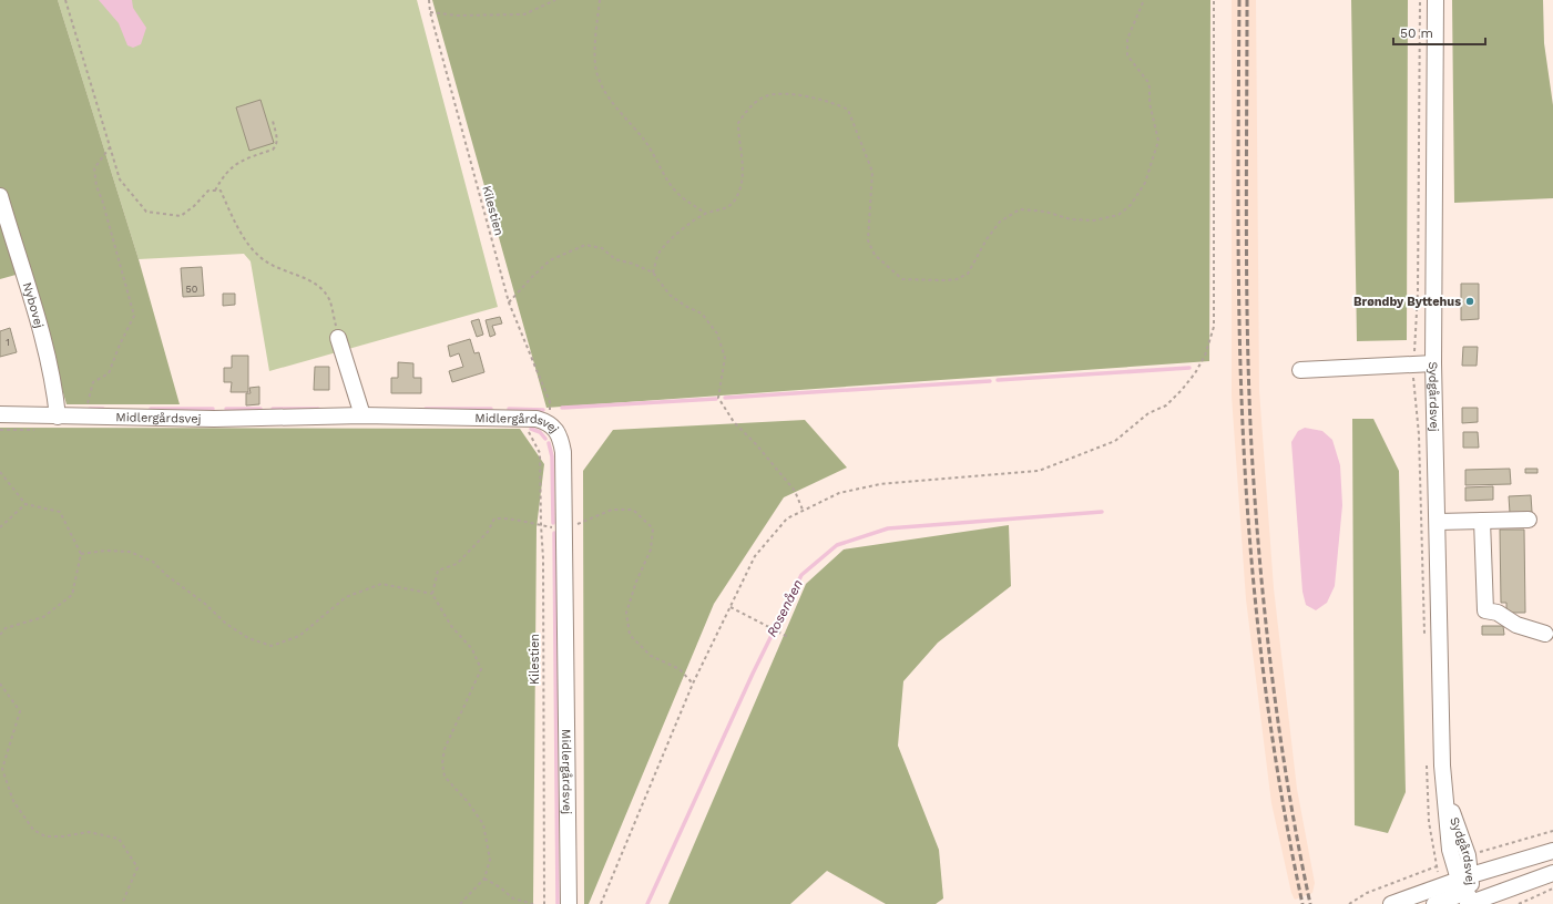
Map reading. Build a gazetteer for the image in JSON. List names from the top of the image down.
{
  "streets": {
    "street": ["Nybovej", "Sydgårdsvej", "Midlergårdsvej"],
    "path": ["Kilestien"]
  },
  "crossings": [
    ["Kilestien", "Midlergårdsvej"],
    ["Nybovej", "Midlergårdsvej"]
  ],
  "water": ["Rosenåen"],
  "places": ["Brøndby Byttehus"],
  "house_numbers": ["50", "1"],
  "scale_bar": "50 m"
}
